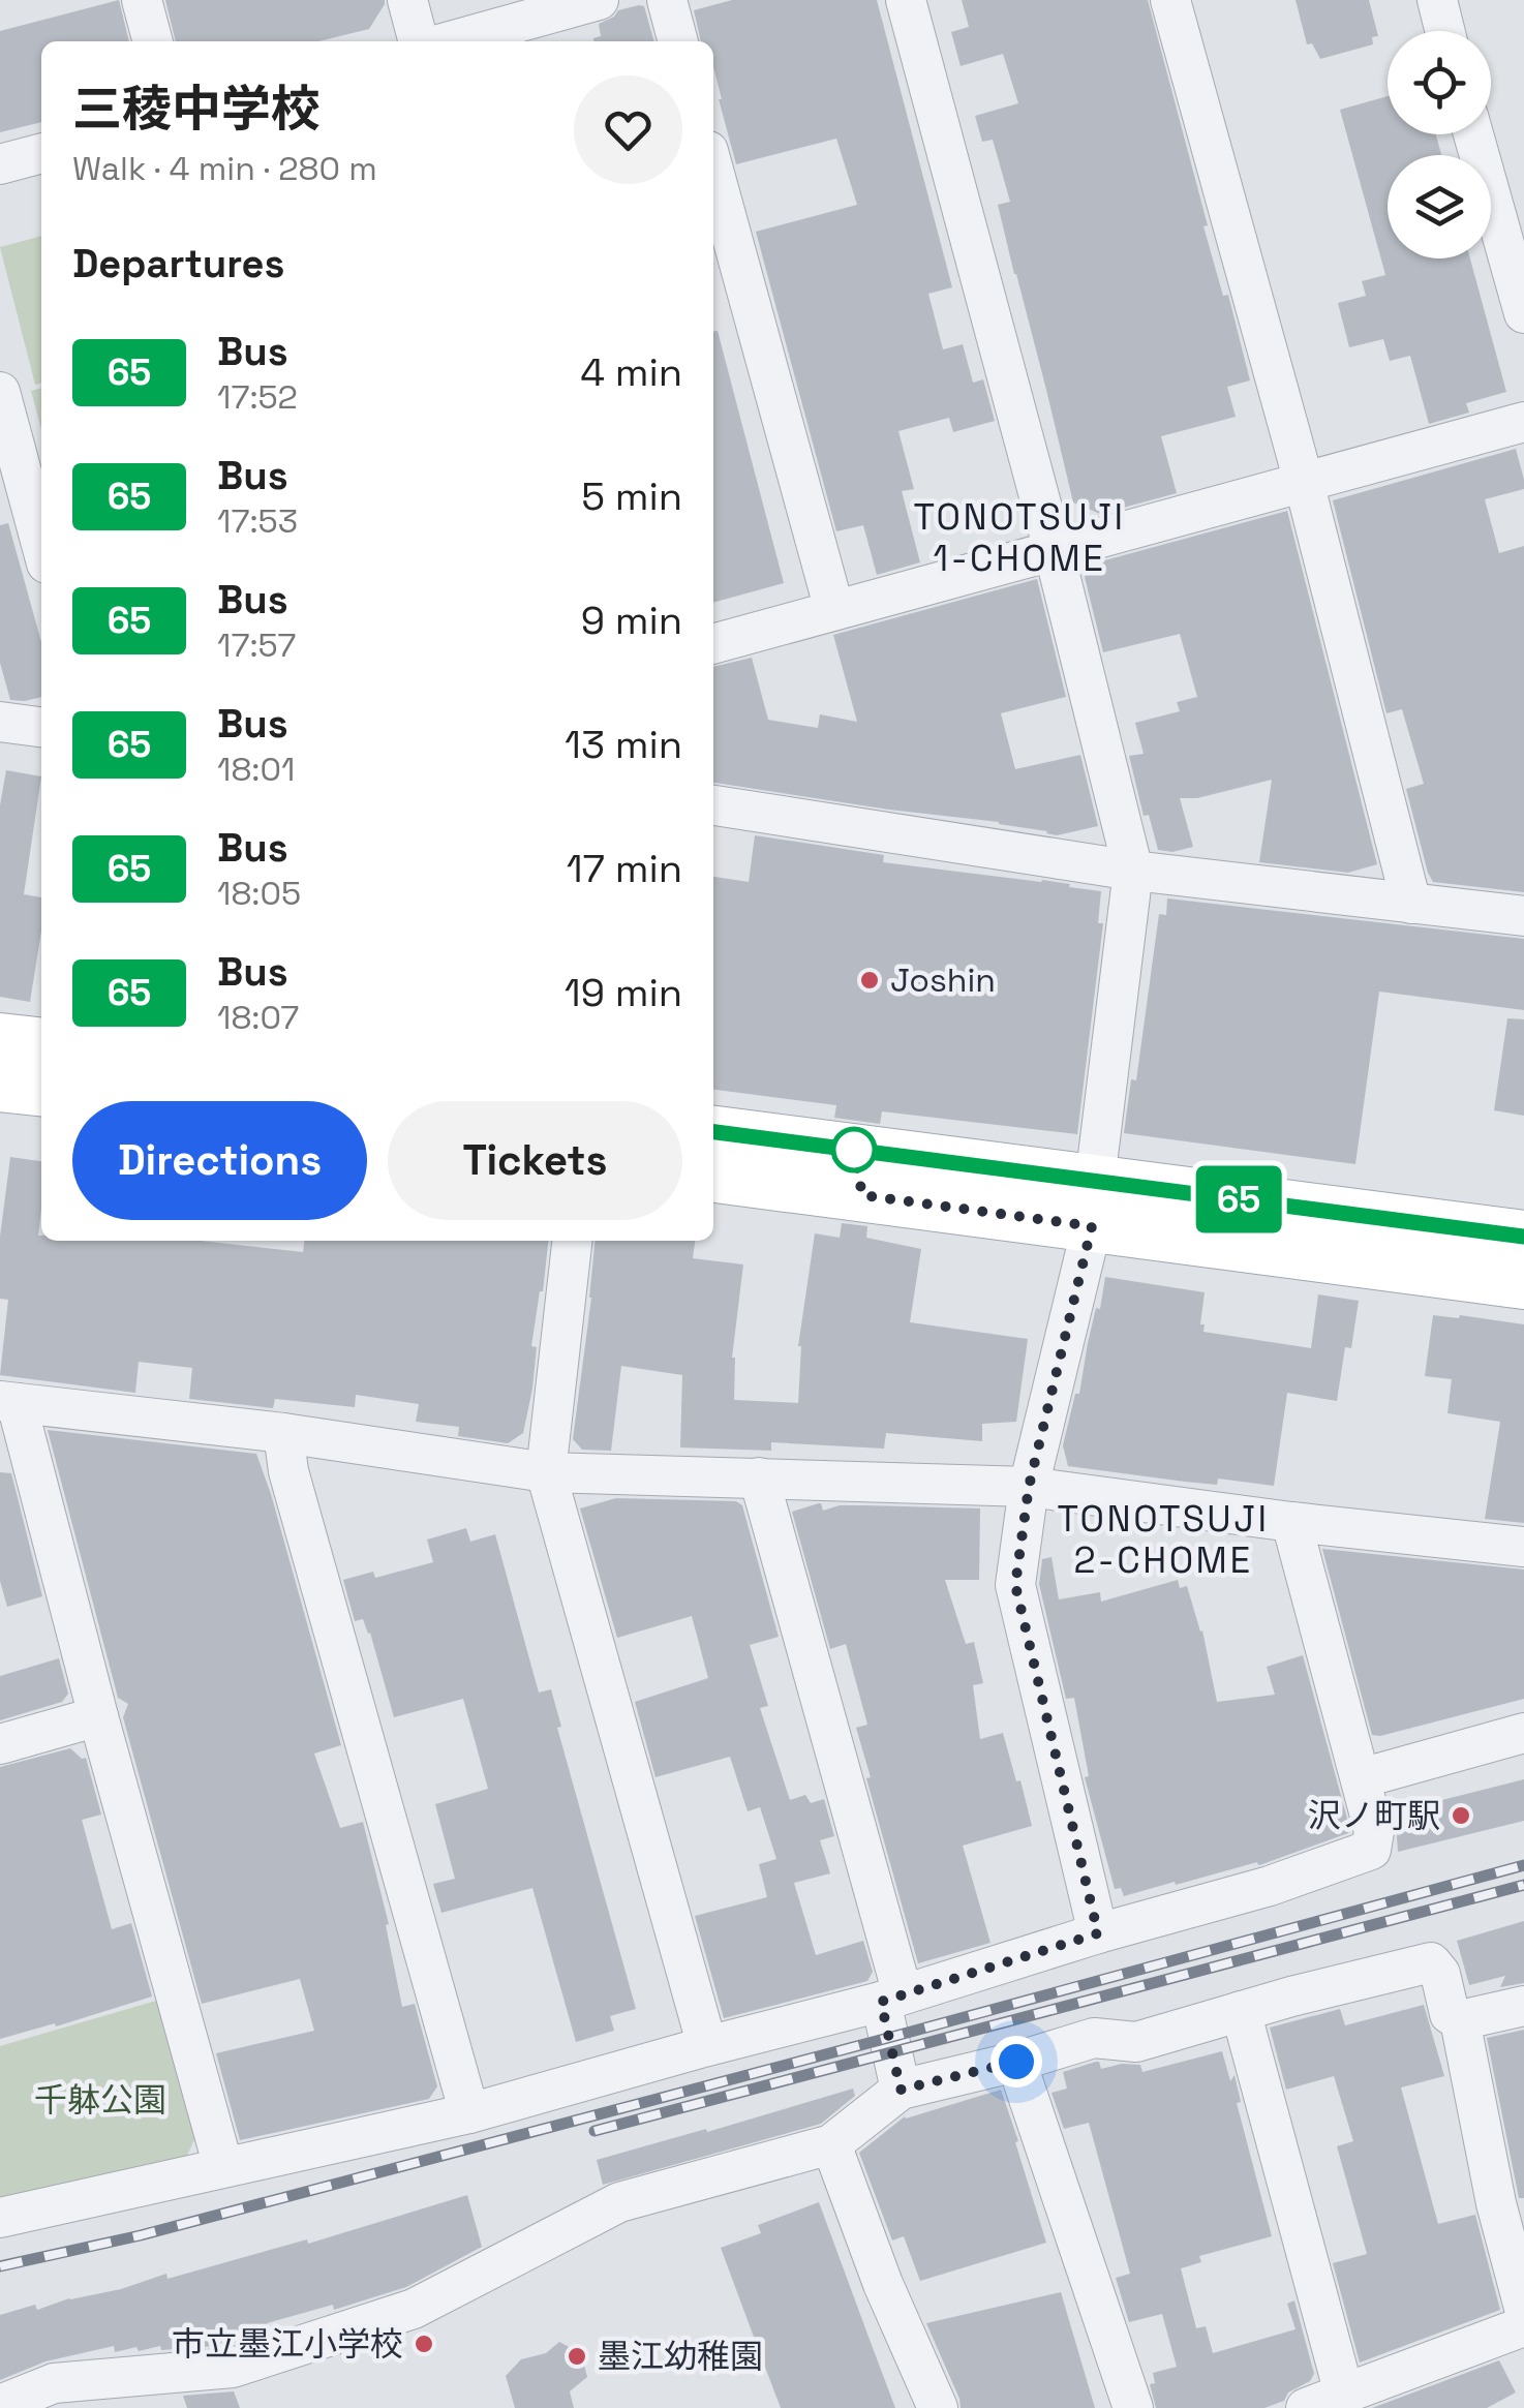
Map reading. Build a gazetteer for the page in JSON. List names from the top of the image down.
{
  "districts": ["TONOTSUJI 1-CHOME", "TONOTSUJI 2-CHOME"],
  "parks": ["千躰公園"],
  "places": [
    "Joshin",
    "沢ノ町駅",
    "市立墨江小学校",
    "墨江幼稚園"
  ],
  "lines": ["bus line 65"],
  "page": {
    "on_map": "65",
    "heading": [
      ["三稜中学校", "Walk · 4 min · 280 m"],
      "Departures"
    ],
    "list": [
      {
        "mark": "65",
        "name": "Bus",
        "note": "17:52",
        "value": "4 min"
      },
      {
        "mark": "65",
        "name": "Bus",
        "note": "17:53",
        "value": "5 min"
      },
      {
        "mark": "65",
        "name": "Bus",
        "note": "17:57",
        "value": "9 min"
      },
      {
        "mark": "65",
        "name": "Bus",
        "note": "18:01",
        "value": "13 min"
      },
      {
        "mark": "65",
        "name": "Bus",
        "note": "18:05",
        "value": "17 min"
      },
      {
        "mark": "65",
        "name": "Bus",
        "note": "18:07",
        "value": "19 min"
      }
    ],
    "buttons": ["Directions", "Tickets"]
  }
}
